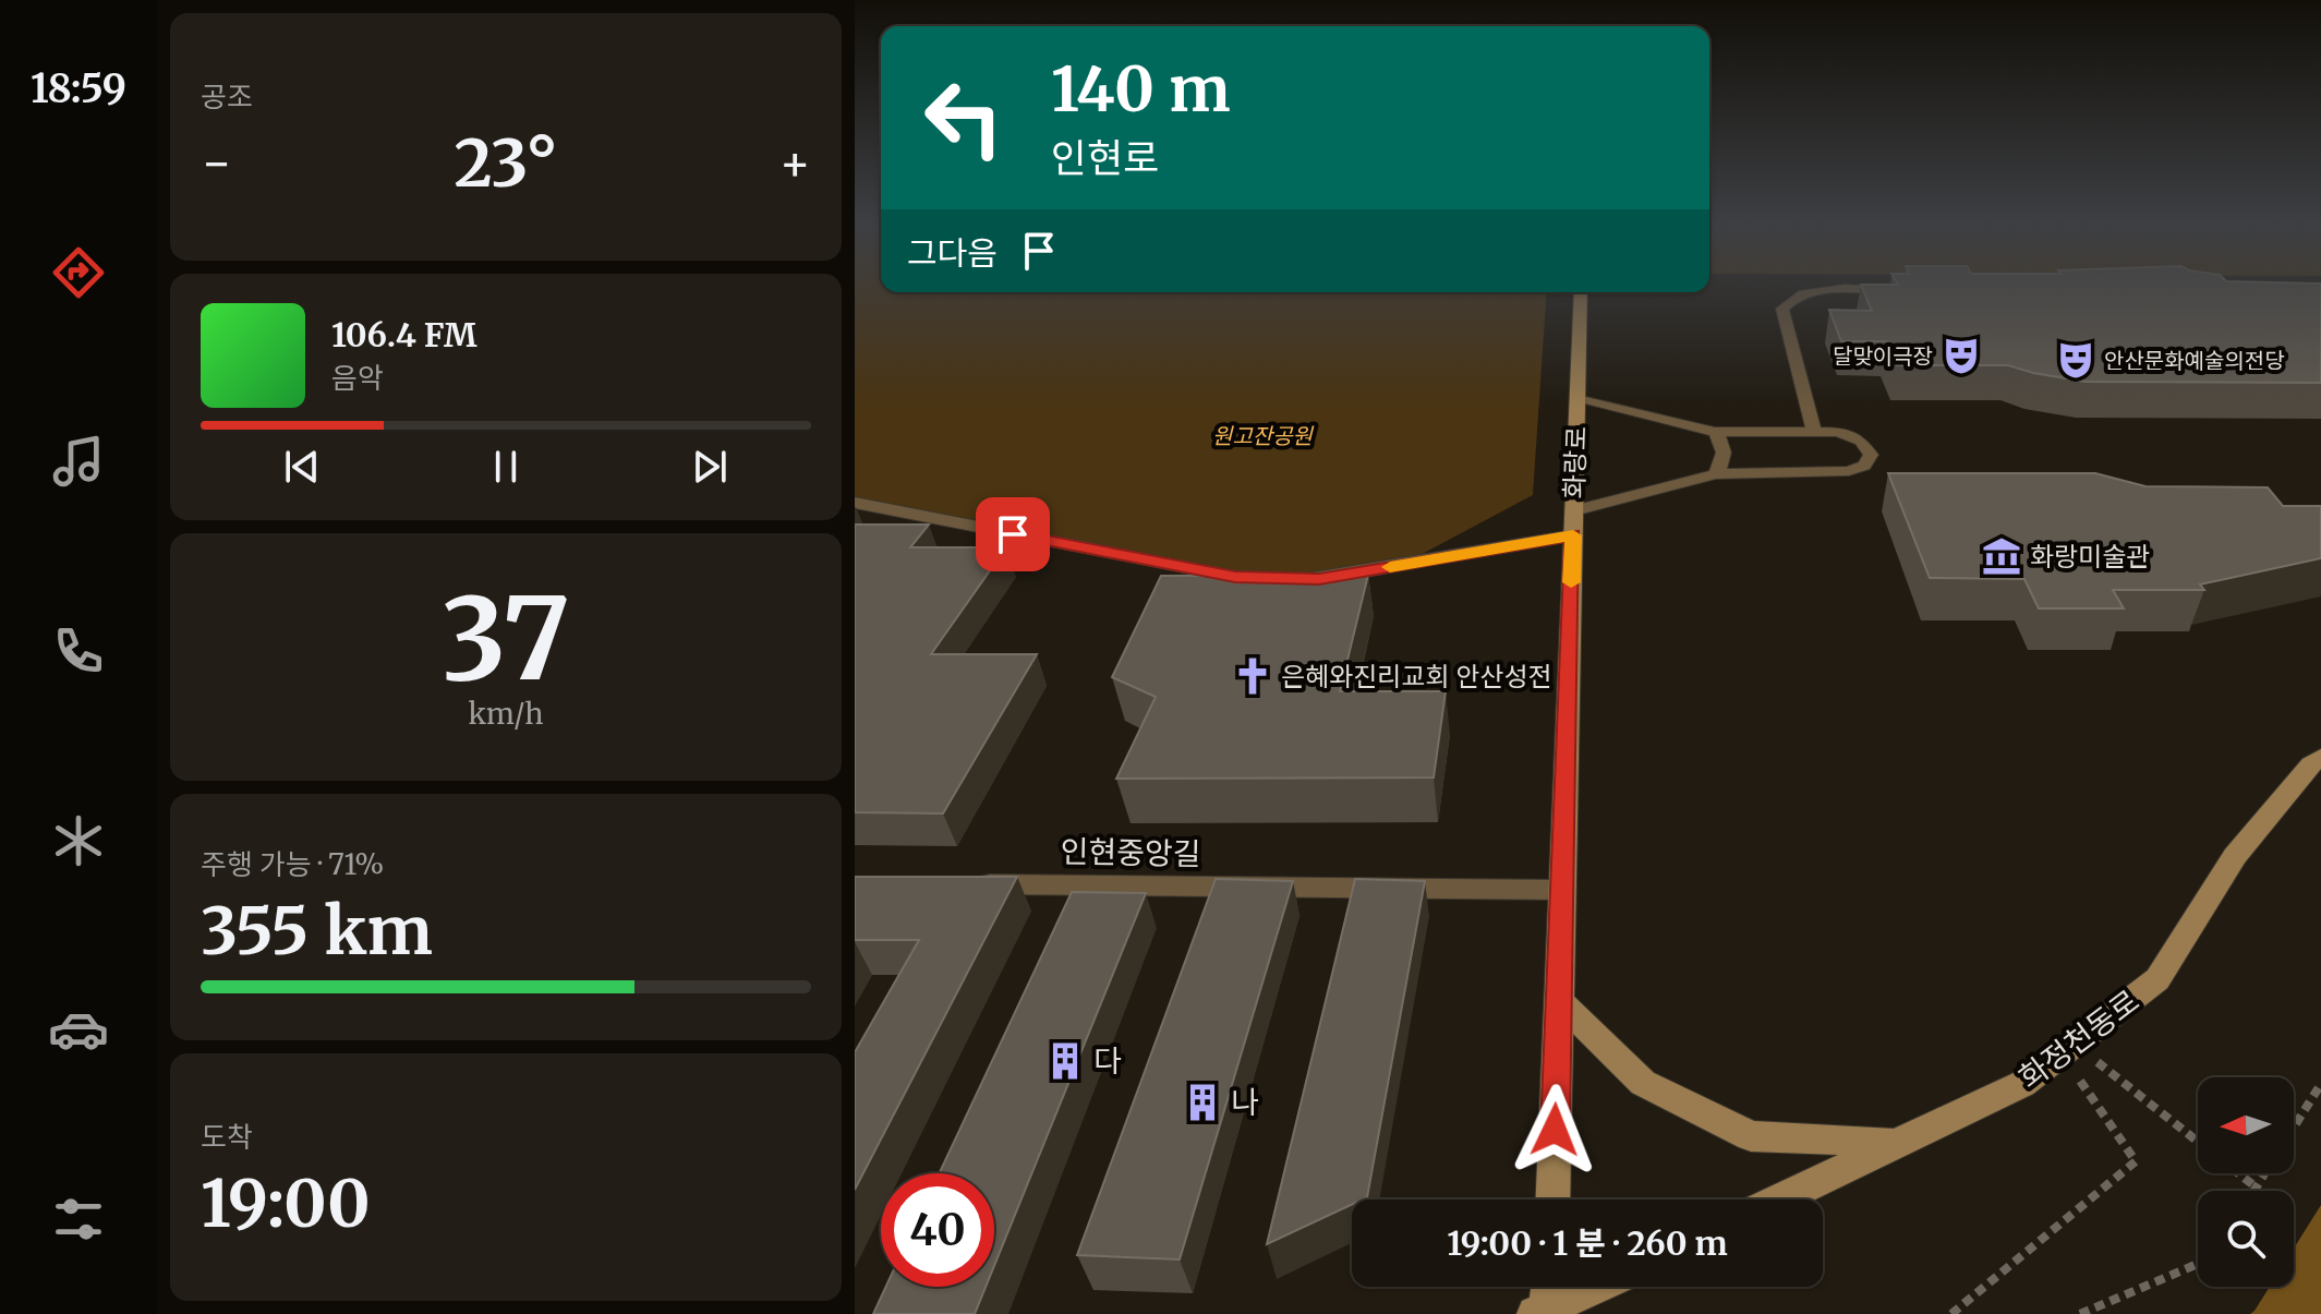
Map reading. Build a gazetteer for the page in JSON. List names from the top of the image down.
{
  "streets": {
    "street": ["화랑로", "인현중앙길", "화정천동로"]
  },
  "crossings": [
    ["화랑로", "인현중앙길"]
  ],
  "parks": ["원고잔공원"],
  "places": {
    "theatre": ["달맞이극장", "안산문화예술의전당"],
    "museum": ["화랑미술관"],
    "church": ["은혜와진리교회 안산성전"],
    "building": ["다", "나"]
  },
  "north": "left",
  "page": {
    "tabs": "18:59",
    "tile": [
      "공조",
      ["37", "km/h"],
      ["주행 가능 · 71%", "355 km"],
      ["도착", "19:00"]
    ],
    "turn": ["140 m", "인현로"],
    "heat": ["−", "23°", "+"],
    "then": "그다음",
    "song": ["106.4 FM", "음악"],
    "limit": "40",
    "trip": "19:00 · 1 분 · 260 m"
  }
}
